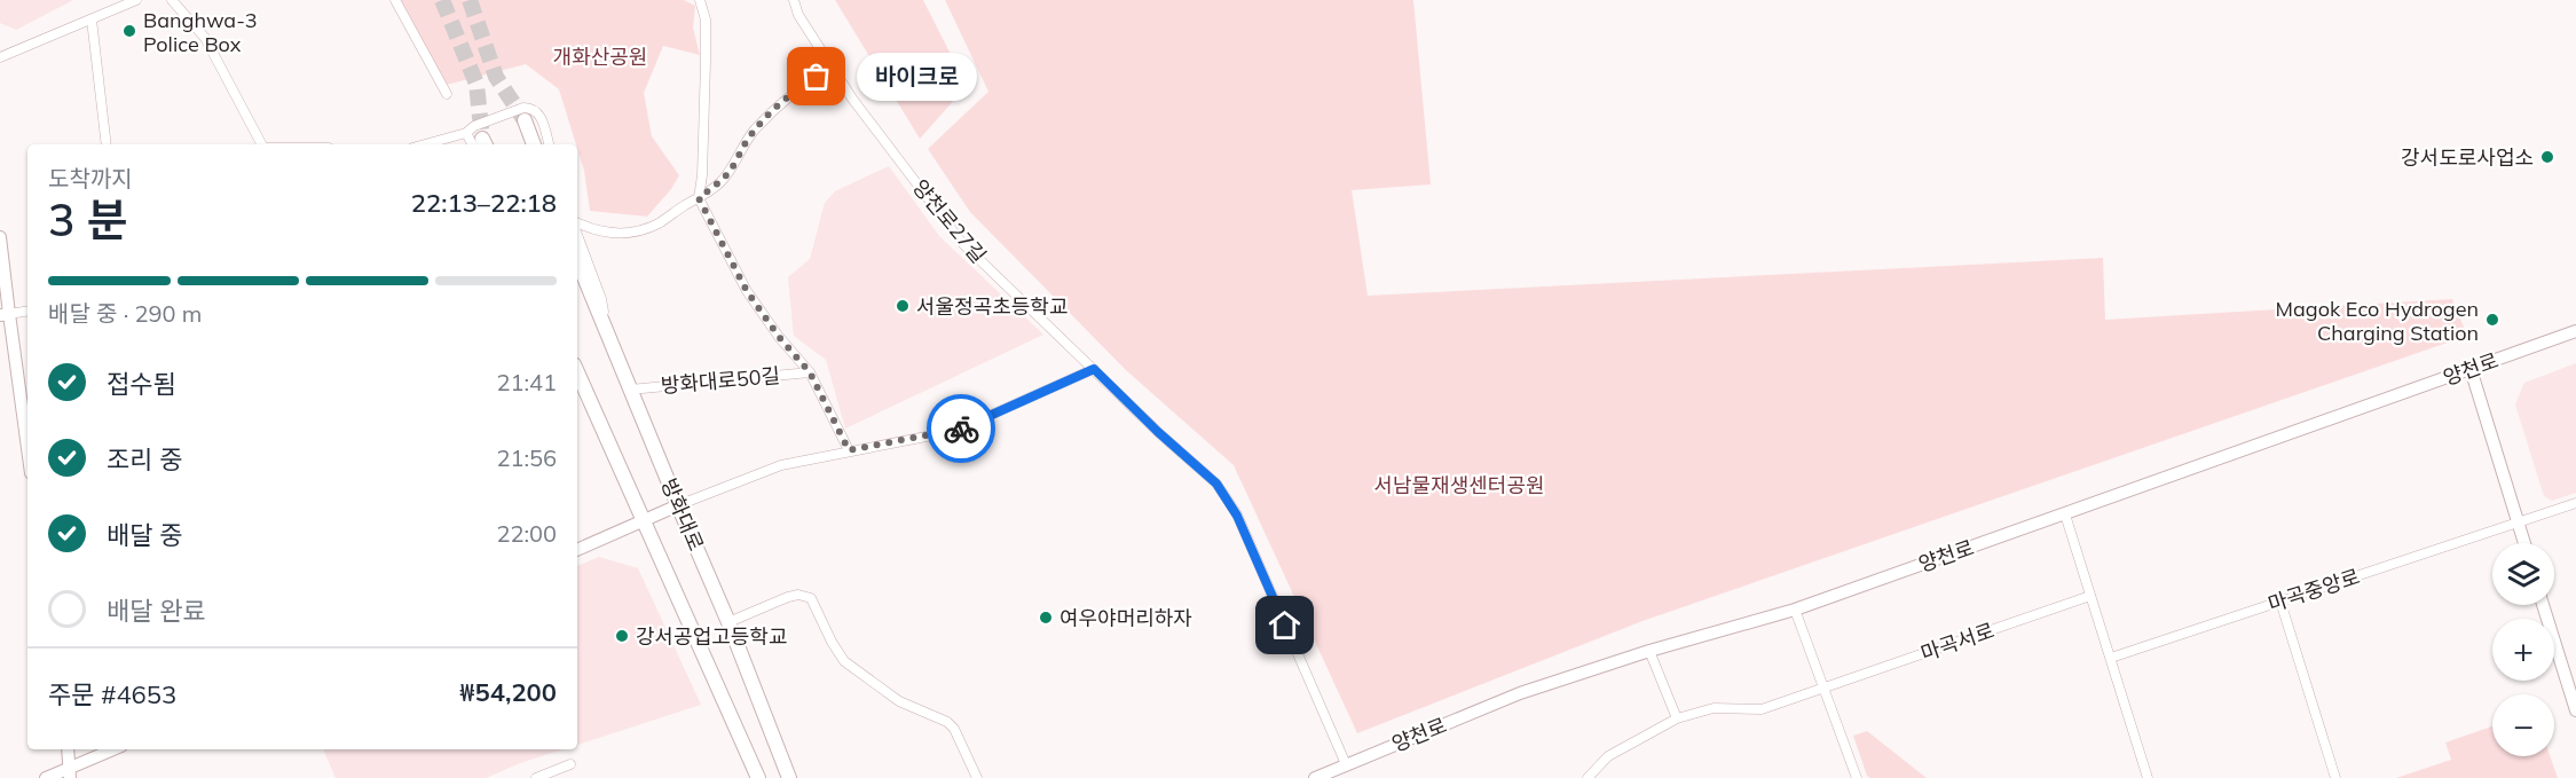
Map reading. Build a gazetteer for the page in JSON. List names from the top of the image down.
{
  "streets": {
    "main road": ["양천로", "방화대로"],
    "street": [
      "양천로27길",
      "방화대로50길",
      "마곡중앙로",
      "마곡서로"
    ]
  },
  "crossings": [
    ["양천로27길", "양천로"],
    ["방화대로50길", "방화대로"]
  ],
  "parks": ["개화산공원", "서남물재생센터공원"],
  "places": [
    "Banghwa-3 Police Box",
    "바이크로",
    "강서도로사업소",
    "서울정곡초등학교",
    "Magok Eco Hydrogen Charging Station",
    "여우야머리하자",
    "강서공업고등학교"
  ],
  "page": {
    "bubble": "바이크로",
    "heading": ["3 분", "도착까지", "22:13–22:18"],
    "panel": ["주문 #4653", "₩54,200"],
    "bar": "배달 중 · 290 m",
    "list": [
      ["접수됨", "21:41"],
      ["조리 중", "21:56"],
      ["배달 중", "22:00"],
      "배달 완료"
    ],
    "map_buttons": ["+", "−"]
  }
}
